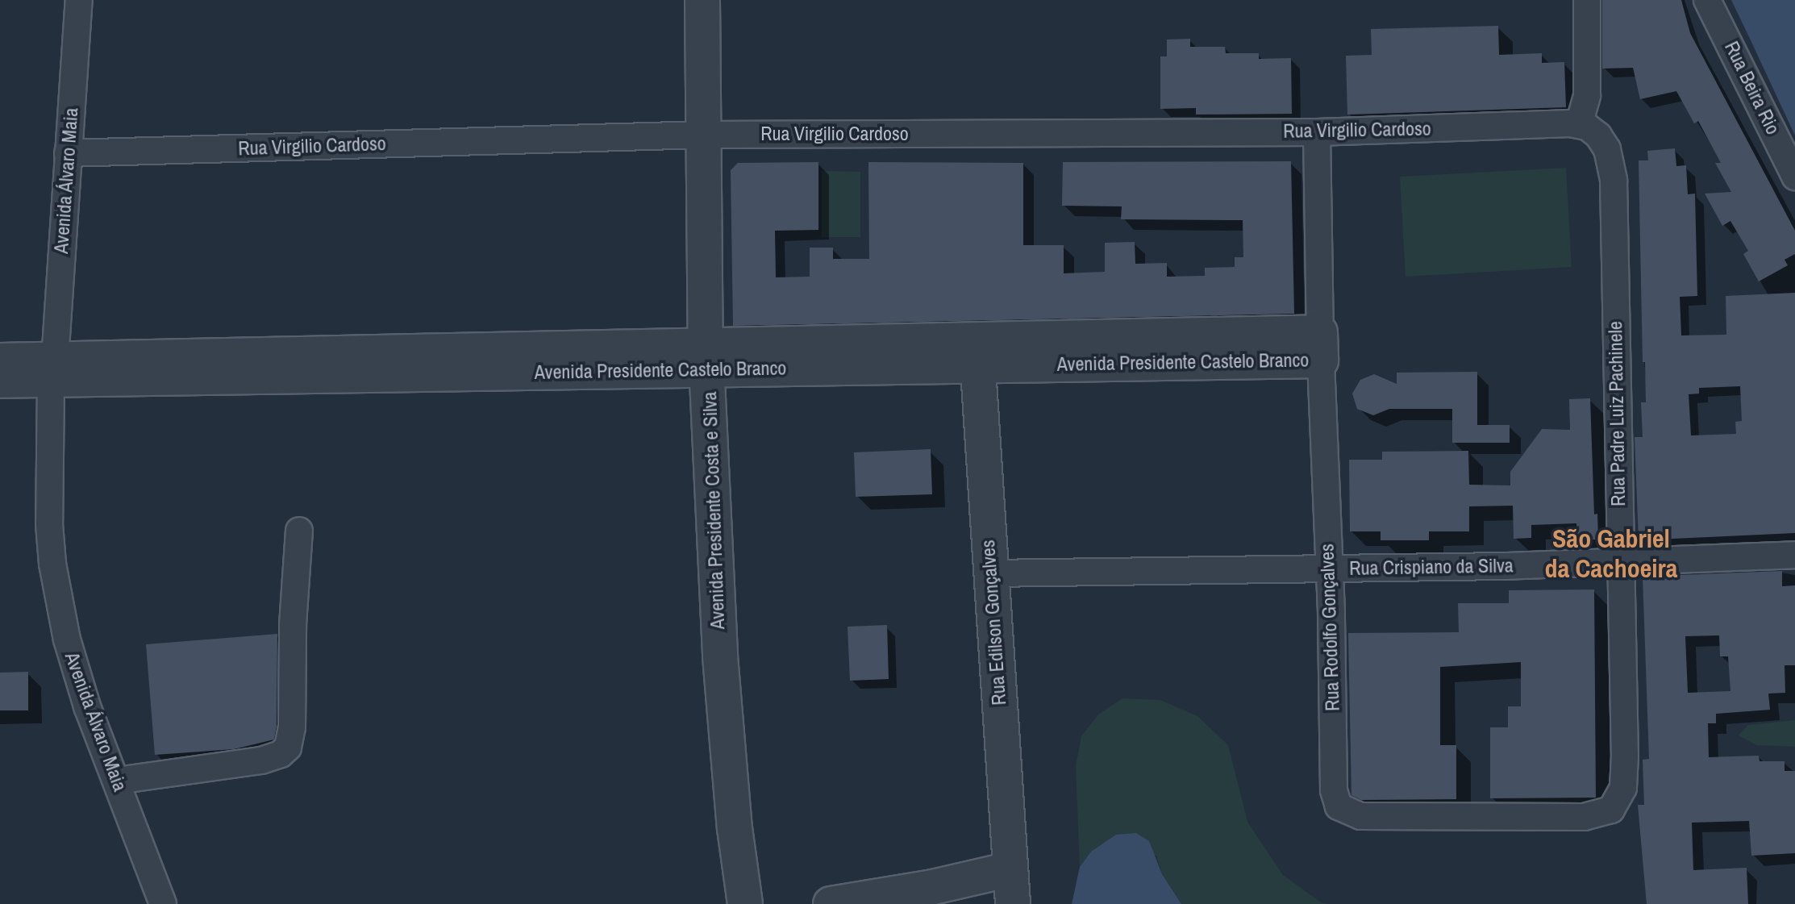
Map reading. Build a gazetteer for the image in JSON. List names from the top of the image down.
{
  "streets": {
    "street": [
      "Rua Beira Rio",
      "Rua Virgilio Cardoso",
      "Avenida Álvaro Maia",
      "Avenida Presidente Castelo Branco",
      "Rua Padre Luiz Pachinele",
      "Avenida Presidente Costa e Silva",
      "Rua Crispiano da Silva",
      "Rua Edilson Gonçalves",
      "Rua Rodolfo Gonçalves"
    ]
  },
  "crossings": [
    ["Rua Virgilio Cardoso", "Avenida Álvaro Maia"],
    ["Rua Virgilio Cardoso", "Rua Padre Luiz Pachinele"],
    ["Rua Virgilio Cardoso", "Avenida Presidente Costa e Silva"],
    ["Rua Virgilio Cardoso", "Rua Rodolfo Gonçalves"],
    ["Avenida Álvaro Maia", "Avenida Presidente Castelo Branco"],
    ["Avenida Presidente Castelo Branco", "Avenida Presidente Costa e Silva"],
    ["Avenida Presidente Castelo Branco", "Rua Edilson Gonçalves"],
    ["Avenida Presidente Castelo Branco", "Rua Rodolfo Gonçalves"],
    ["Rua Padre Luiz Pachinele", "Rua Crispiano da Silva"],
    ["Rua Padre Luiz Pachinele", "Rua Rodolfo Gonçalves"],
    ["Rua Crispiano da Silva", "Rua Edilson Gonçalves"],
    ["Rua Crispiano da Silva", "Rua Rodolfo Gonçalves"]
  ],
  "districts": ["São Gabriel da Cachoeira"]
}
